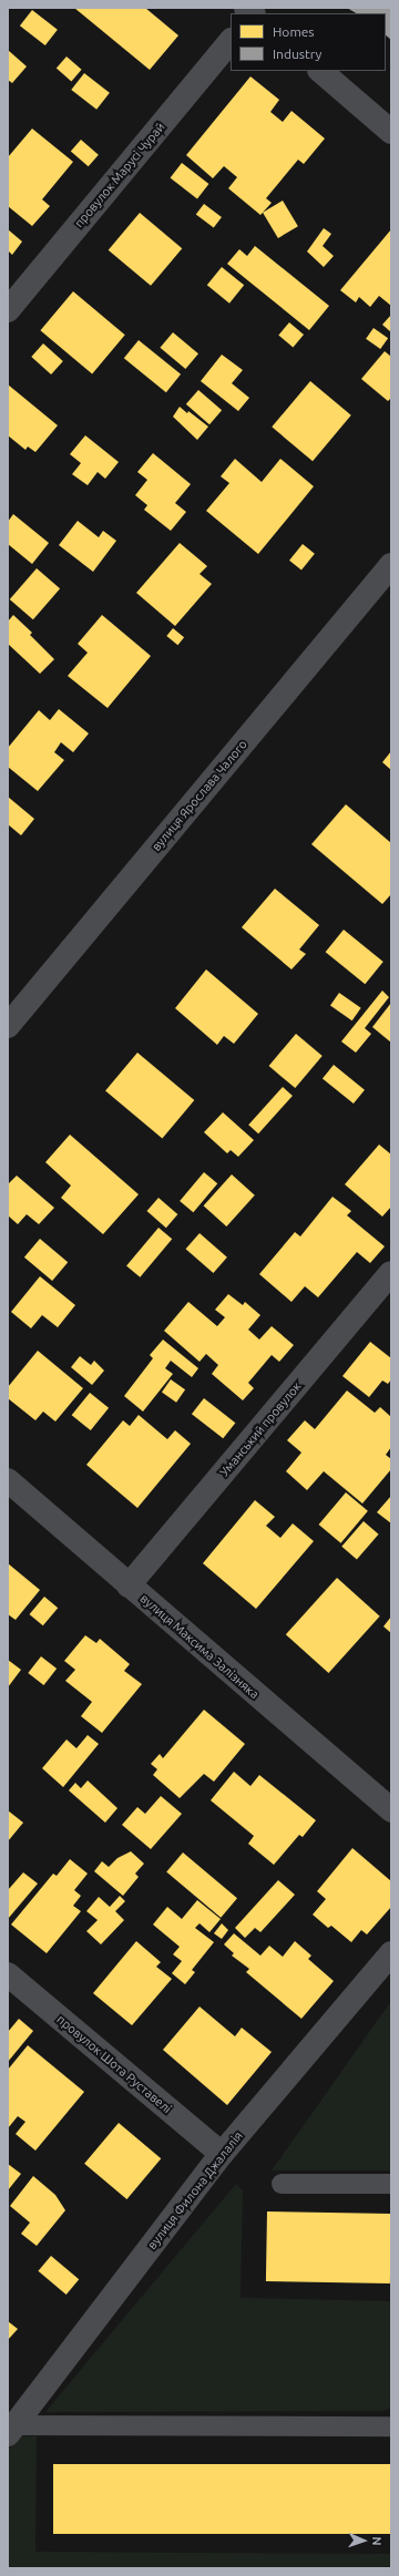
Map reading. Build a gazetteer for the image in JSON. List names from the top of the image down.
{
  "streets": {
    "street": [
      "провулок Марусі Чурай",
      "вулиця Ярослава Чалого",
      "Уманський провулок",
      "вулиця Максима Залізняка",
      "провулок Шота Руставелі",
      "вулиця Филона Джалалія"
    ]
  },
  "crossings": [
    ["Уманський провулок", "вулиця Максима Залізняка"],
    ["провулок Шота Руставелі", "вулиця Филона Джалалія"]
  ],
  "legend": ["Homes", "Industry"],
  "north": "right"
}
